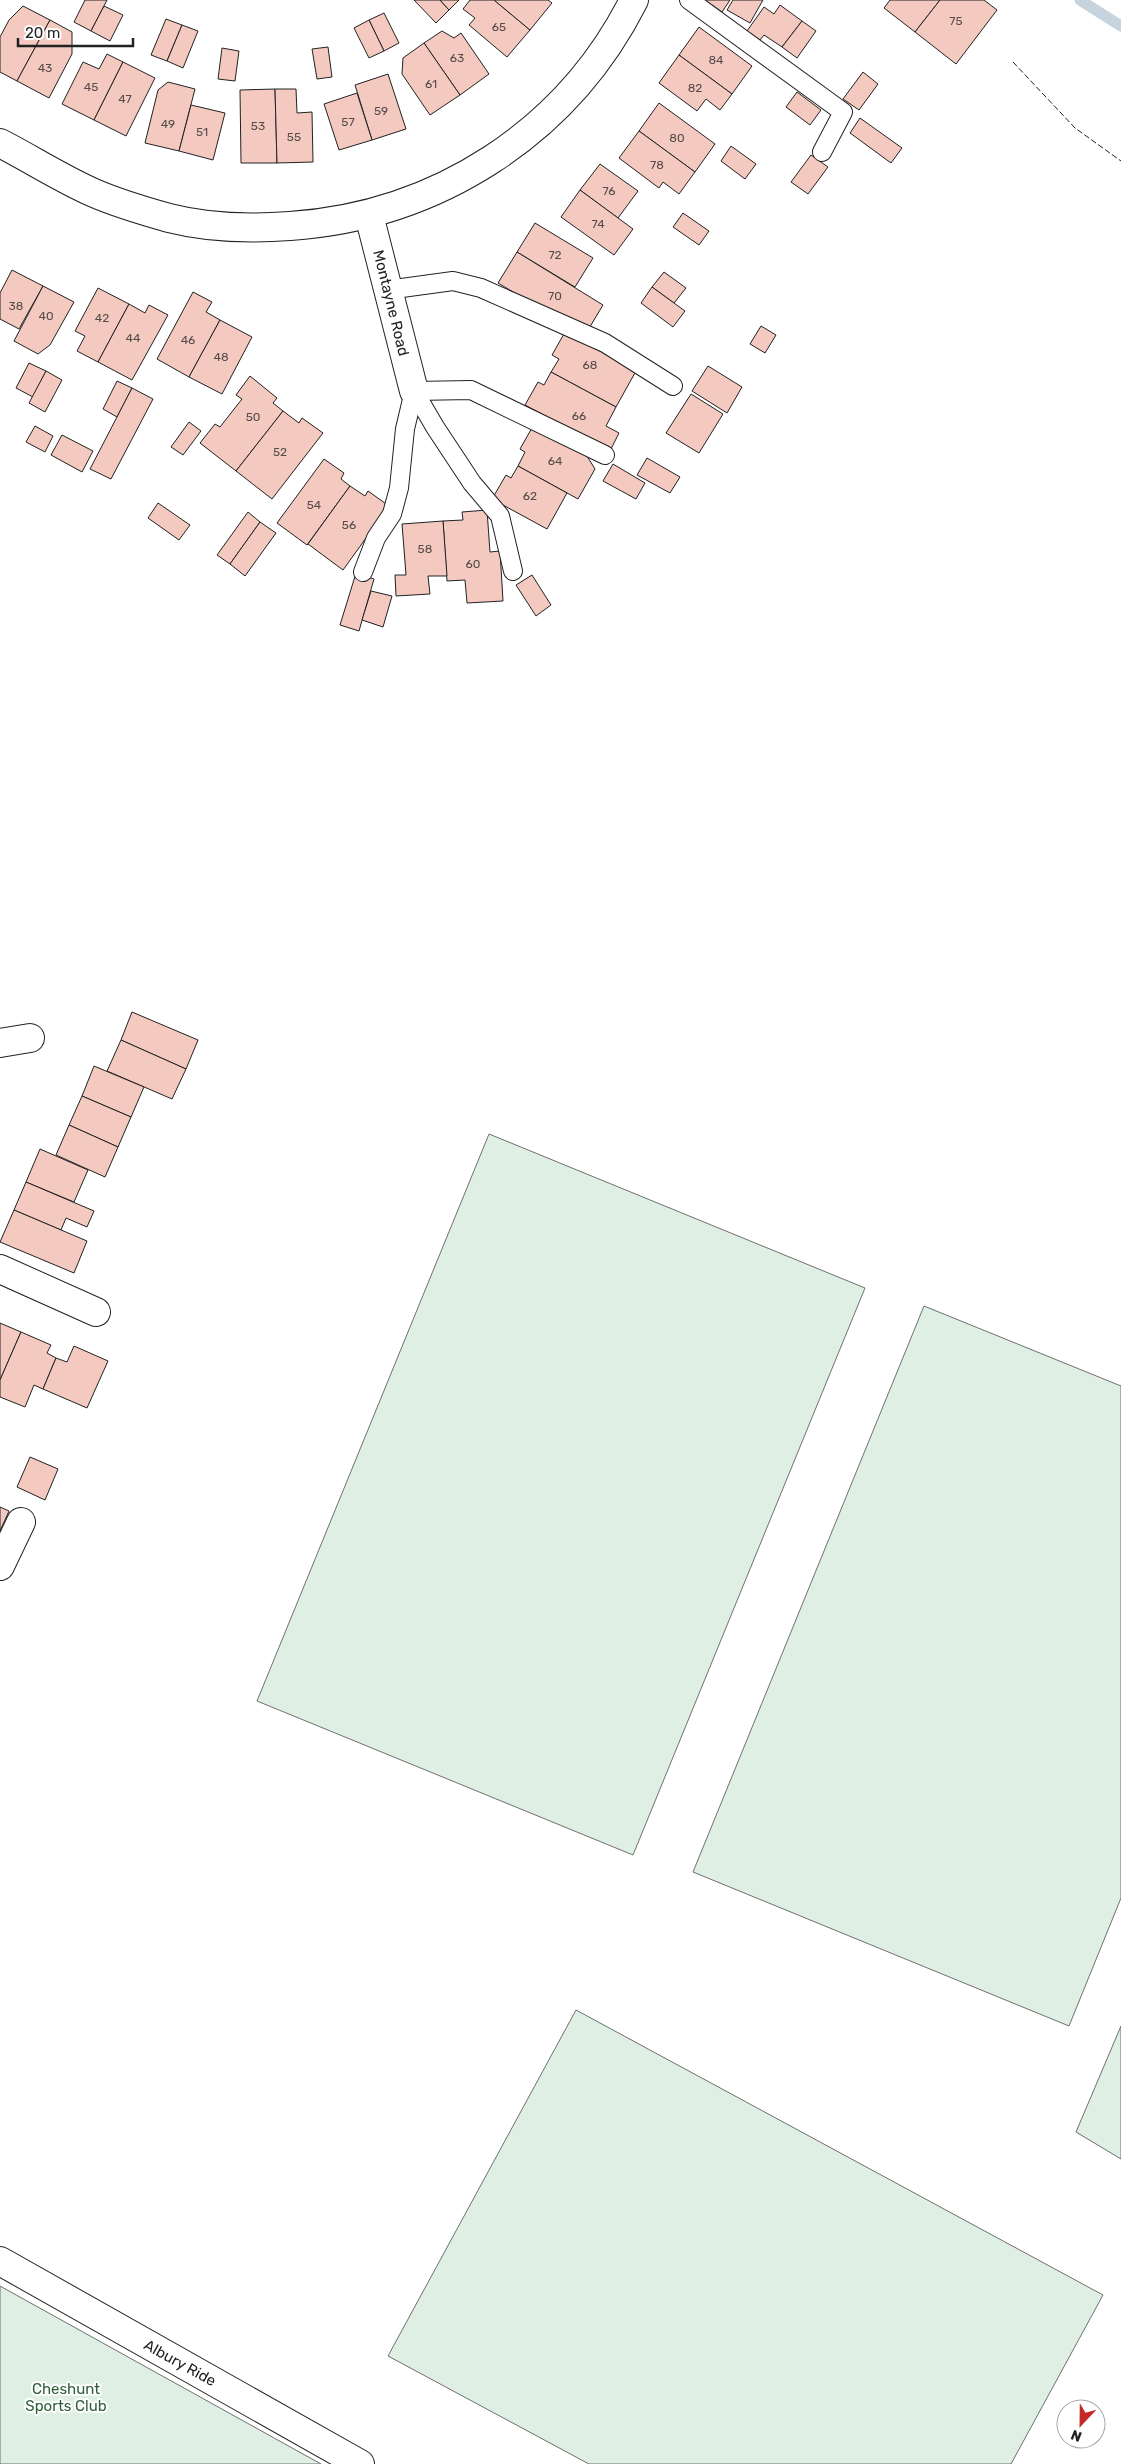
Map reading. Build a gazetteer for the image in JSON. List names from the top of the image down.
{
  "streets": {
    "street": ["Montayne Road", "Albury Ride"]
  },
  "parks": ["Cheshunt Sports Club"],
  "house_numbers": [
    "75",
    "65",
    "63",
    "84",
    "43",
    "61",
    "45",
    "82",
    "47",
    "59",
    "57",
    "49",
    "53",
    "51",
    "55",
    "80",
    "78",
    "76",
    "74",
    "72",
    "70",
    "38",
    "40",
    "42",
    "44",
    "46",
    "48",
    "68",
    "66",
    "50",
    "52",
    "64",
    "62",
    "54",
    "56",
    "58",
    "60"
  ],
  "scale_bar": "20 m",
  "north": "bottom"
}
